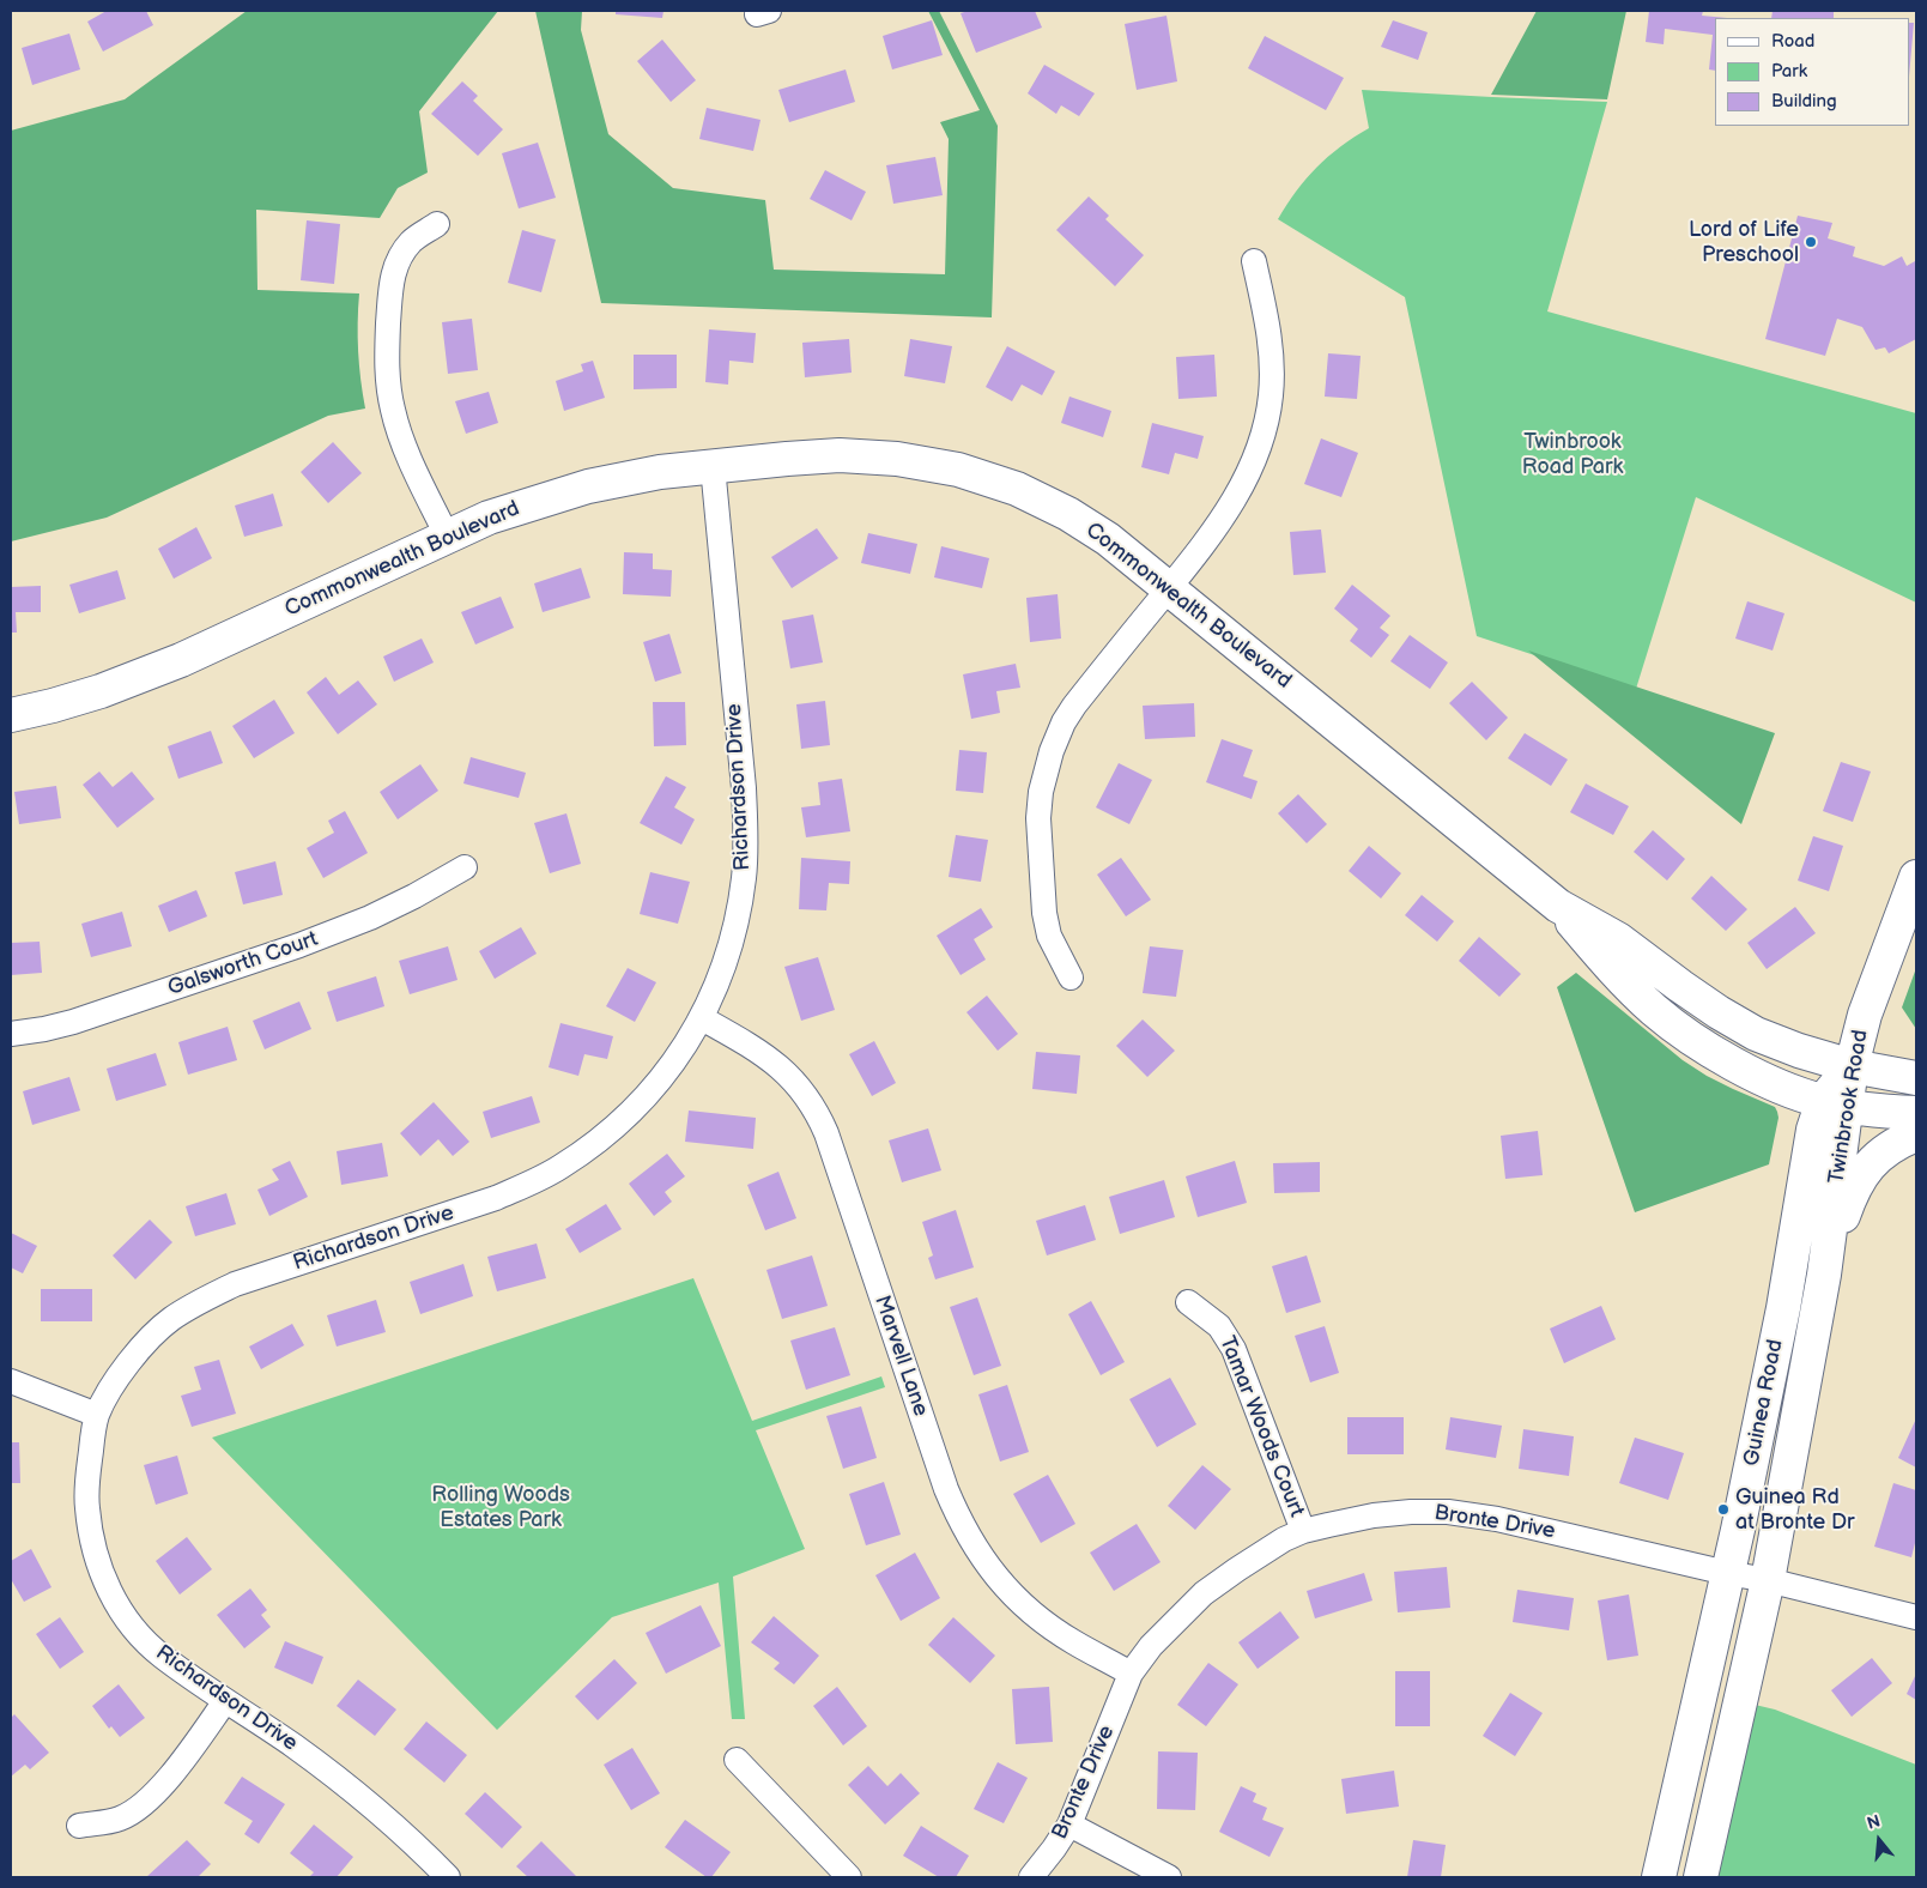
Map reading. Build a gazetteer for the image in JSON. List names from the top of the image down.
{
  "streets": {
    "street": [
      "Commonwealth Boulevard",
      "Richardson Drive",
      "Galsworth Court",
      "Twinbrook Road",
      "Marvell Lane",
      "Guinea Road",
      "Tamar Woods Court",
      "Bronte Drive"
    ]
  },
  "crossings": [
    ["Commonwealth Boulevard", "Richardson Drive"],
    ["Commonwealth Boulevard", "Twinbrook Road"],
    ["Commonwealth Boulevard", "Guinea Road"],
    ["Richardson Drive", "Marvell Lane"],
    ["Twinbrook Road", "Guinea Road"],
    ["Marvell Lane", "Bronte Drive"],
    ["Guinea Road", "Bronte Drive"],
    ["Tamar Woods Court", "Bronte Drive"]
  ],
  "parks": ["Twinbrook Road Park", "Rolling Woods Estates Park"],
  "places": ["Lord of Life Preschool", "Guinea Rd at Bronte Dr"],
  "legend": ["Road", "Park", "Building"],
  "north": "top"
}
